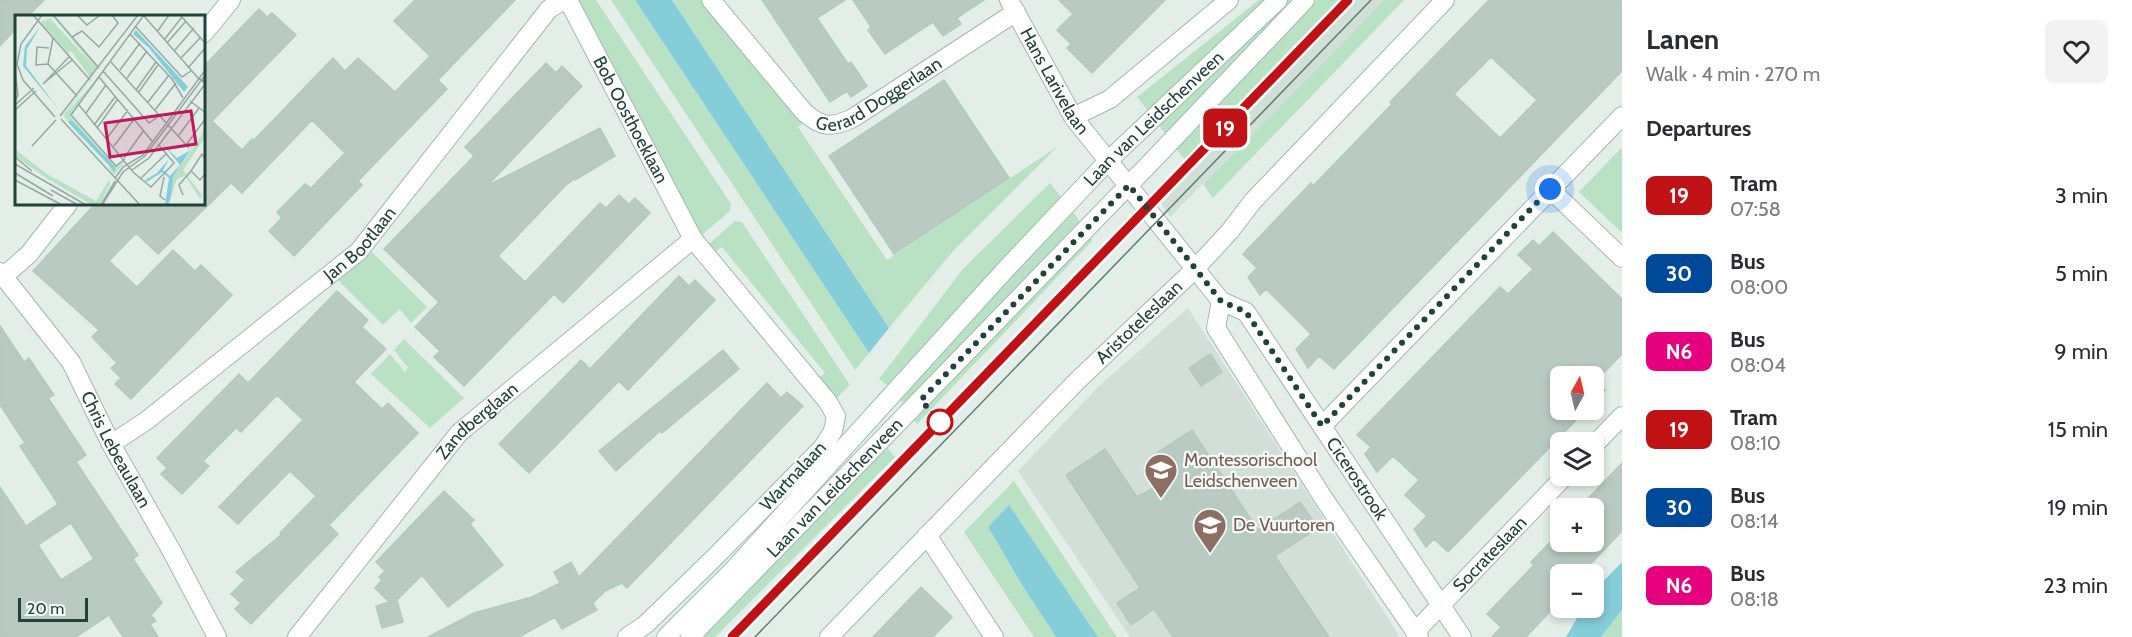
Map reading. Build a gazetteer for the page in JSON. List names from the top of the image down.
{
  "streets": {
    "street": [
      "Hans Larivelaan",
      "Gerard Doggerlaan",
      "Laan van Leidschenveen",
      "Bob Oosthoeklaan",
      "Jan Bootlaan",
      "Aristoteleslaan",
      "Zandberglaan",
      "Chris Lebeaulaan",
      "Wartnalaan",
      "Cicerostrook",
      "Socrateslaan"
    ]
  },
  "crossings": [
    ["Hans Larivelaan", "Gerard Doggerlaan"],
    ["Hans Larivelaan", "Laan van Leidschenveen"],
    ["Hans Larivelaan", "Cicerostrook"],
    ["Laan van Leidschenveen", "Cicerostrook"],
    ["Bob Oosthoeklaan", "Jan Bootlaan"],
    ["Bob Oosthoeklaan", "Zandberglaan"],
    ["Bob Oosthoeklaan", "Wartnalaan"],
    ["Jan Bootlaan", "Chris Lebeaulaan"],
    ["Aristoteleslaan", "Cicerostrook"],
    ["Zandberglaan", "Wartnalaan"],
    ["Cicerostrook", "Socrateslaan"]
  ],
  "places": {
    "school or university": ["Montessorischool Leidschenveen", "De Vuurtoren"]
  },
  "lines": ["tram line 19"],
  "scale_bar": "20 m",
  "north": "top",
  "page": {
    "on_map": "19",
    "heading": [
      ["Lanen", "Walk · 4 min · 270 m"],
      "Departures"
    ],
    "list": [
      {
        "mark": "19",
        "name": "Tram",
        "note": "07:58",
        "value": "3 min"
      },
      {
        "mark": "30",
        "name": "Bus",
        "note": "08:00",
        "value": "5 min"
      },
      {
        "mark": "N6",
        "name": "Bus",
        "note": "08:04",
        "value": "9 min"
      },
      {
        "mark": "19",
        "name": "Tram",
        "note": "08:10",
        "value": "15 min"
      },
      {
        "mark": "30",
        "name": "Bus",
        "note": "08:14",
        "value": "19 min"
      },
      {
        "mark": "N6",
        "name": "Bus",
        "note": "08:18",
        "value": "23 min"
      }
    ],
    "map_buttons": ["+", "−"],
    "scale": "20 m"
  }
}
